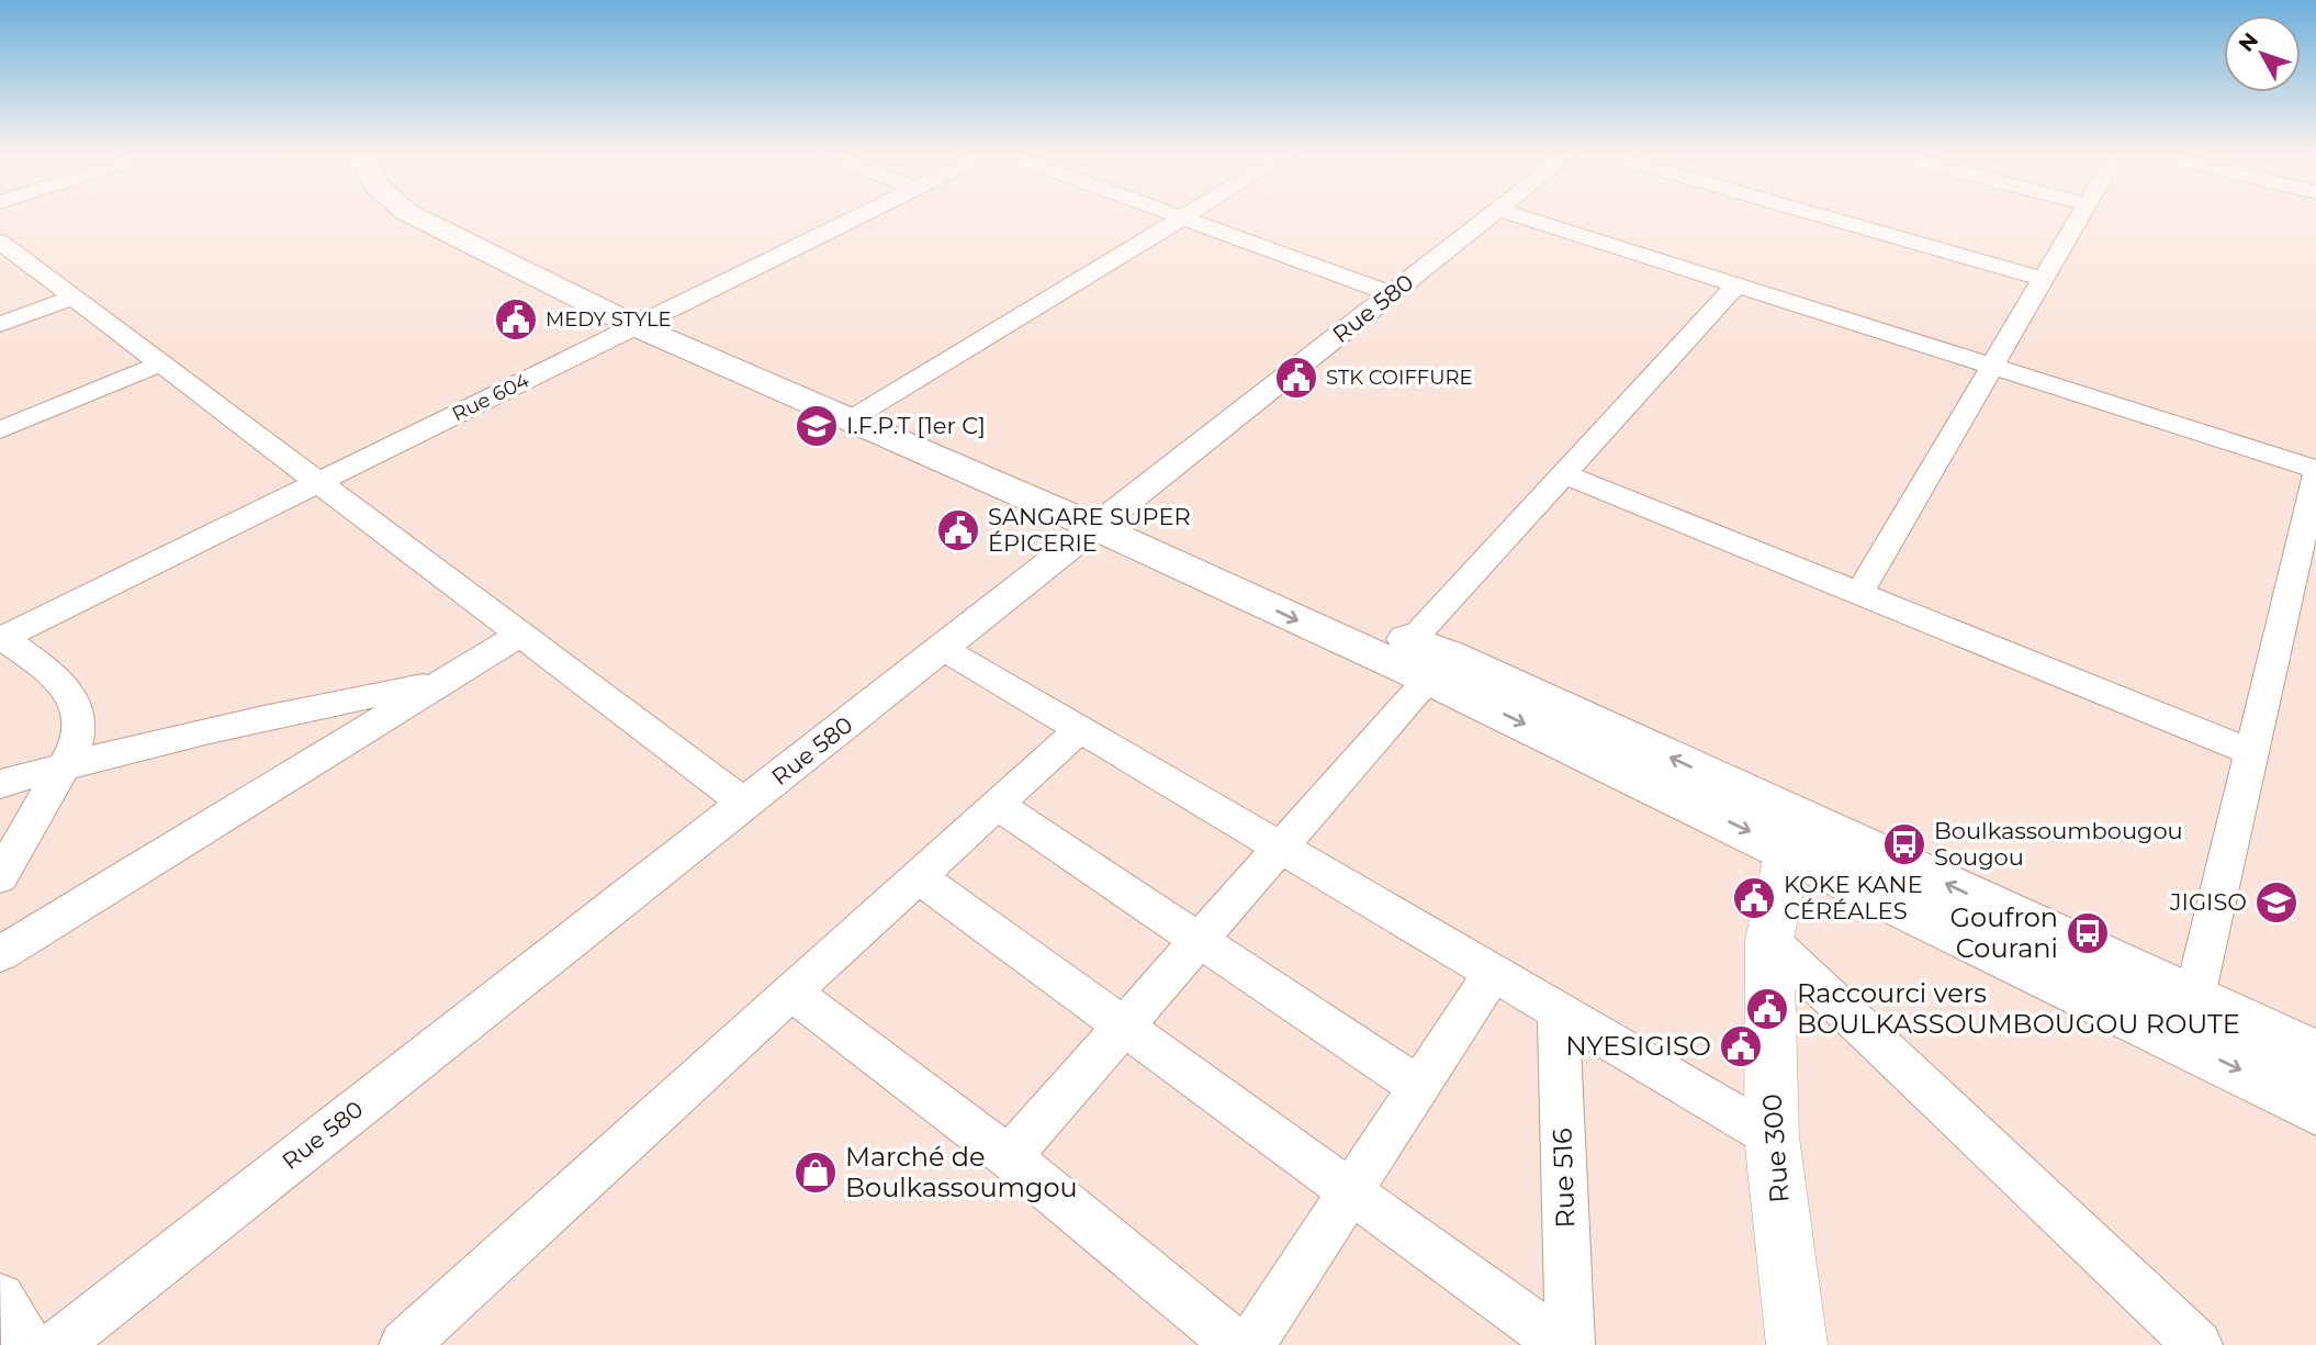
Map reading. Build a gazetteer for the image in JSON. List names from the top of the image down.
{
  "streets": {
    "street": [
      "Rue 580",
      "Rue 604",
      "Rue 300",
      "Rue 516"
    ]
  },
  "places": {
    "public building": [
      "MEDY STYLE",
      "STK COIFFURE",
      "SANGARE SUPER ÉPICERIE",
      "KOKE KANE CÉRÉALES",
      "Raccourci vers BOULKASSOUMBOUGOU ROUTE",
      "NYESIGISO"
    ],
    "school or university": ["I.F.P.T [1er C]", "JIGISO"],
    "bus stop": ["Boulkassoumbougou Sougou", "Goufron Courani"],
    "shop": ["Marché de Boulkassoumgou"]
  },
  "north": "top left"
}
